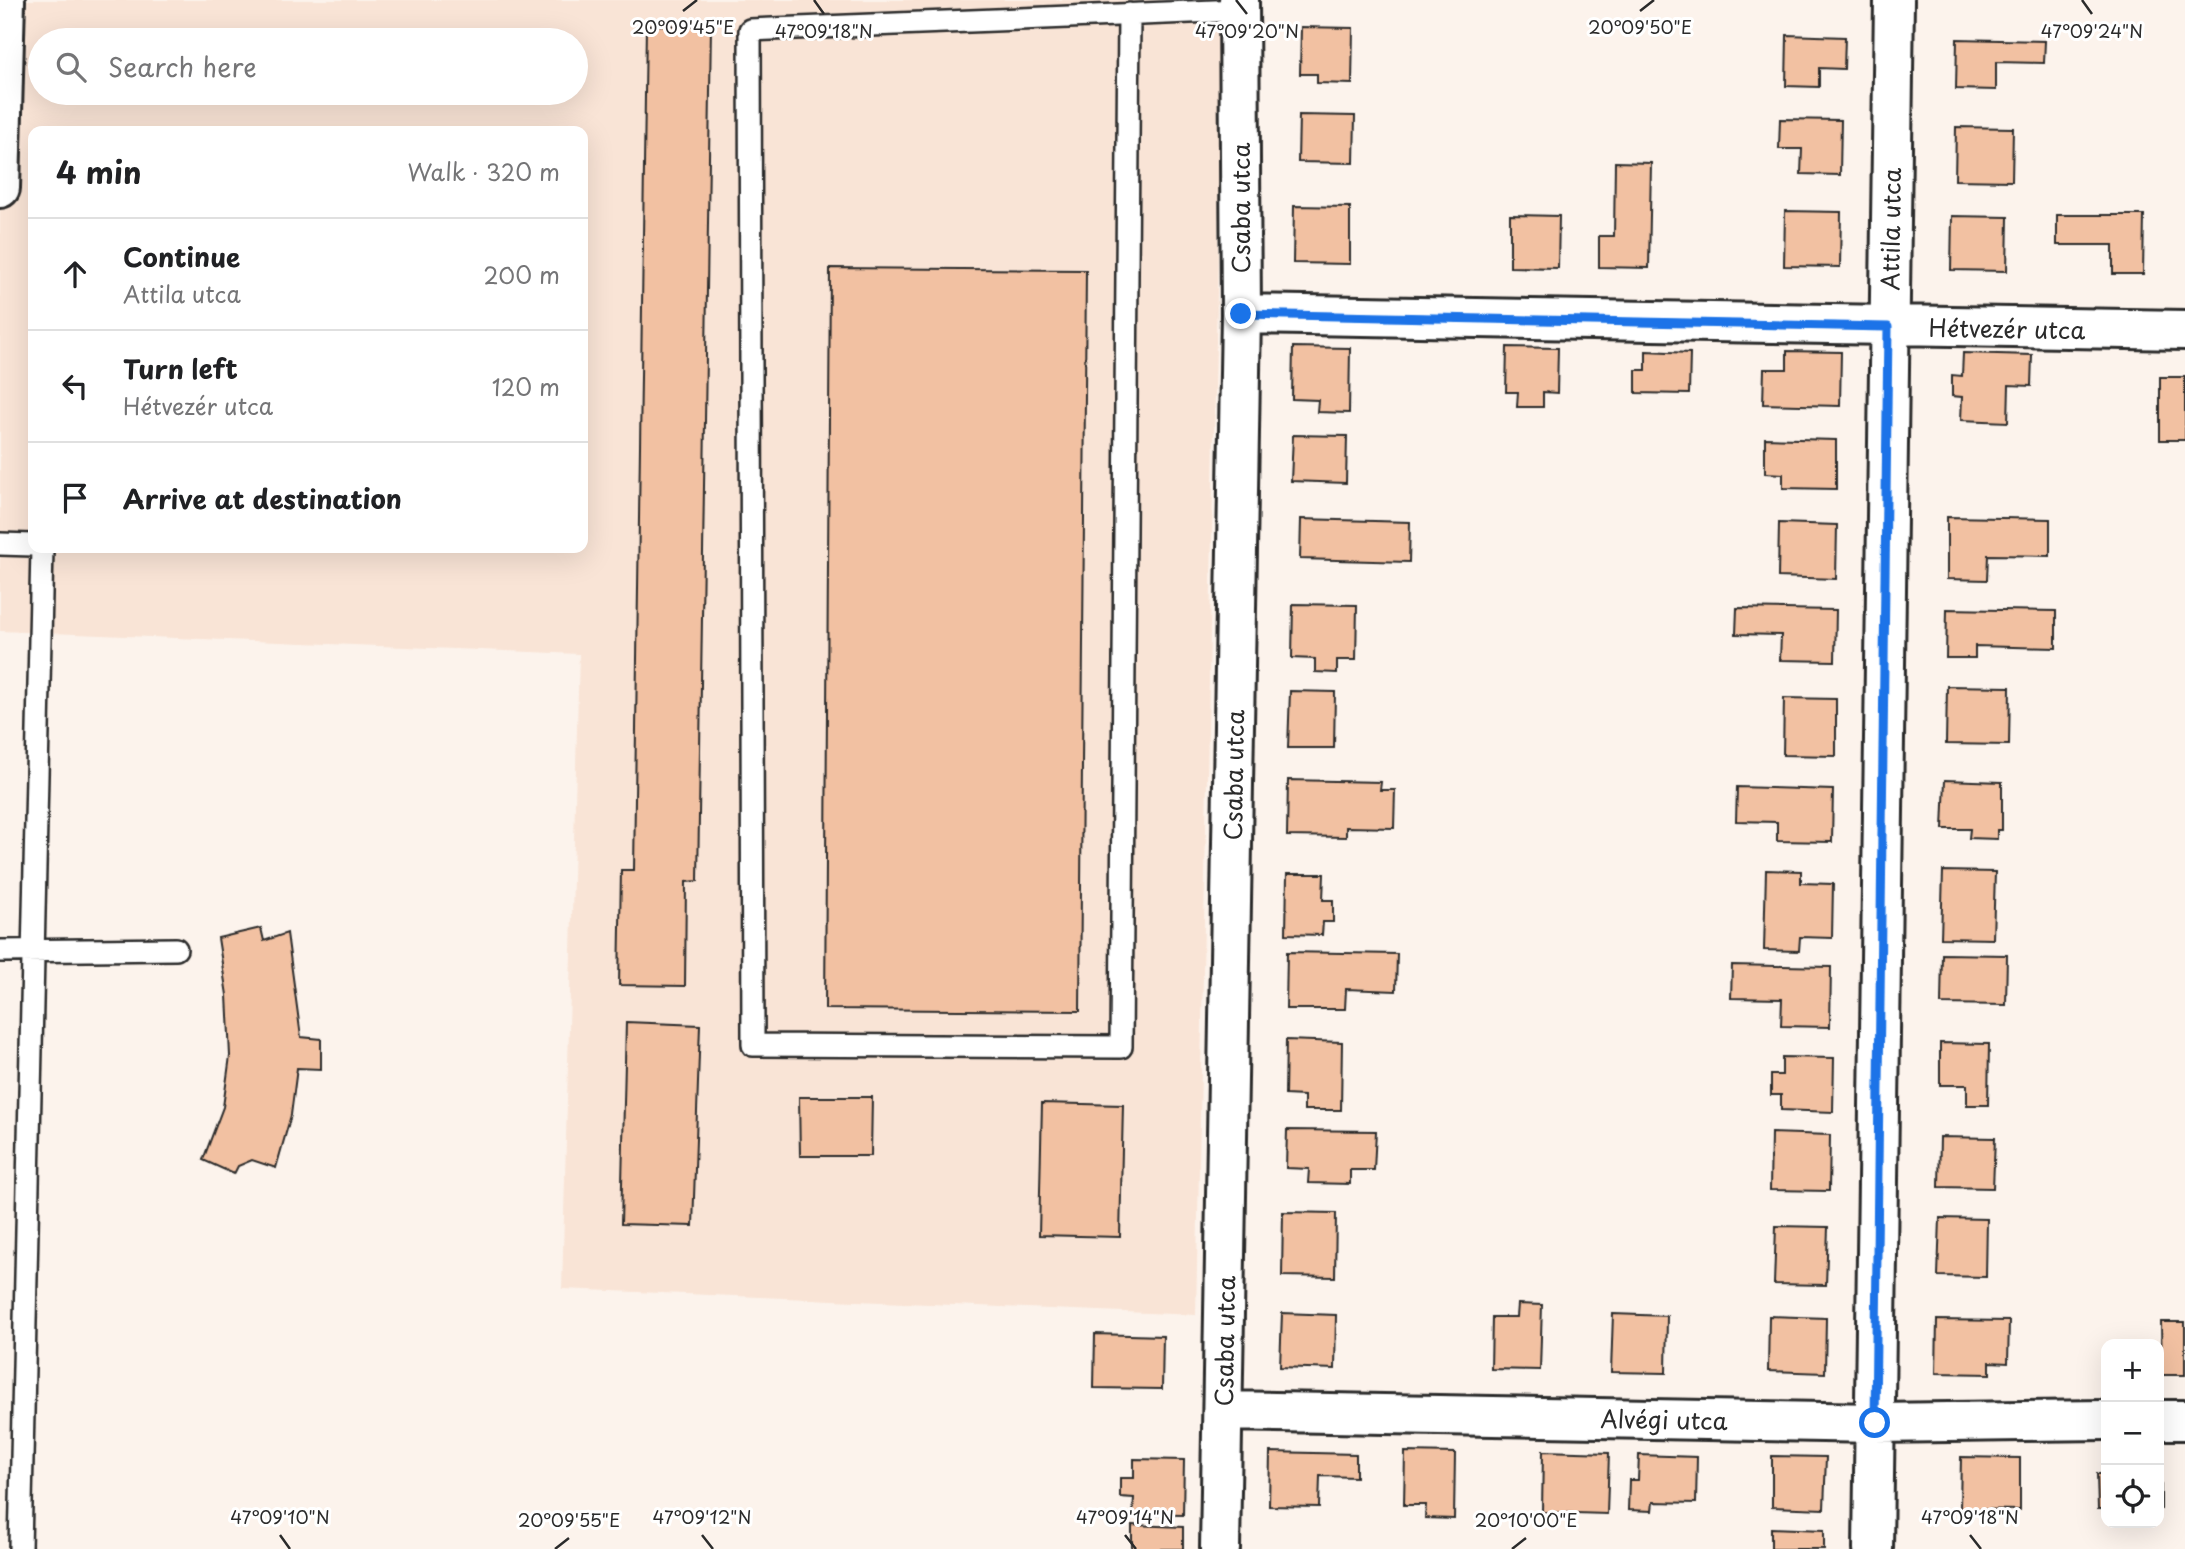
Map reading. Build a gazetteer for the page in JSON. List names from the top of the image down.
{
  "streets": {
    "street": [
      "Csaba utca",
      "Attila utca",
      "Hétvezér utca",
      "Alvégi utca"
    ]
  },
  "crossings": [
    ["Csaba utca", "Hétvezér utca"],
    ["Csaba utca", "Alvégi utca"],
    ["Attila utca", "Hétvezér utca"],
    ["Attila utca", "Alvégi utca"]
  ],
  "page": {
    "search": "Search here",
    "heading": ["4 min", "Walk · 320 m"],
    "list": [
      ["Continue", "Attila utca", "200 m"],
      ["Turn left", "Hétvezér utca", "120 m"],
      "Arrive at destination"
    ],
    "map_buttons": ["+", "−"]
  },
  "coordinates": [
    "20°09'45\"E",
    "20°09'50\"E",
    "47°09'24\"N",
    "47°09'18\"N",
    "47°09'20\"N",
    "47°09'10\"N",
    "47°09'12\"N",
    "47°09'14\"N",
    "20°09'55\"E",
    "20°10'00\"E"
  ]
}
